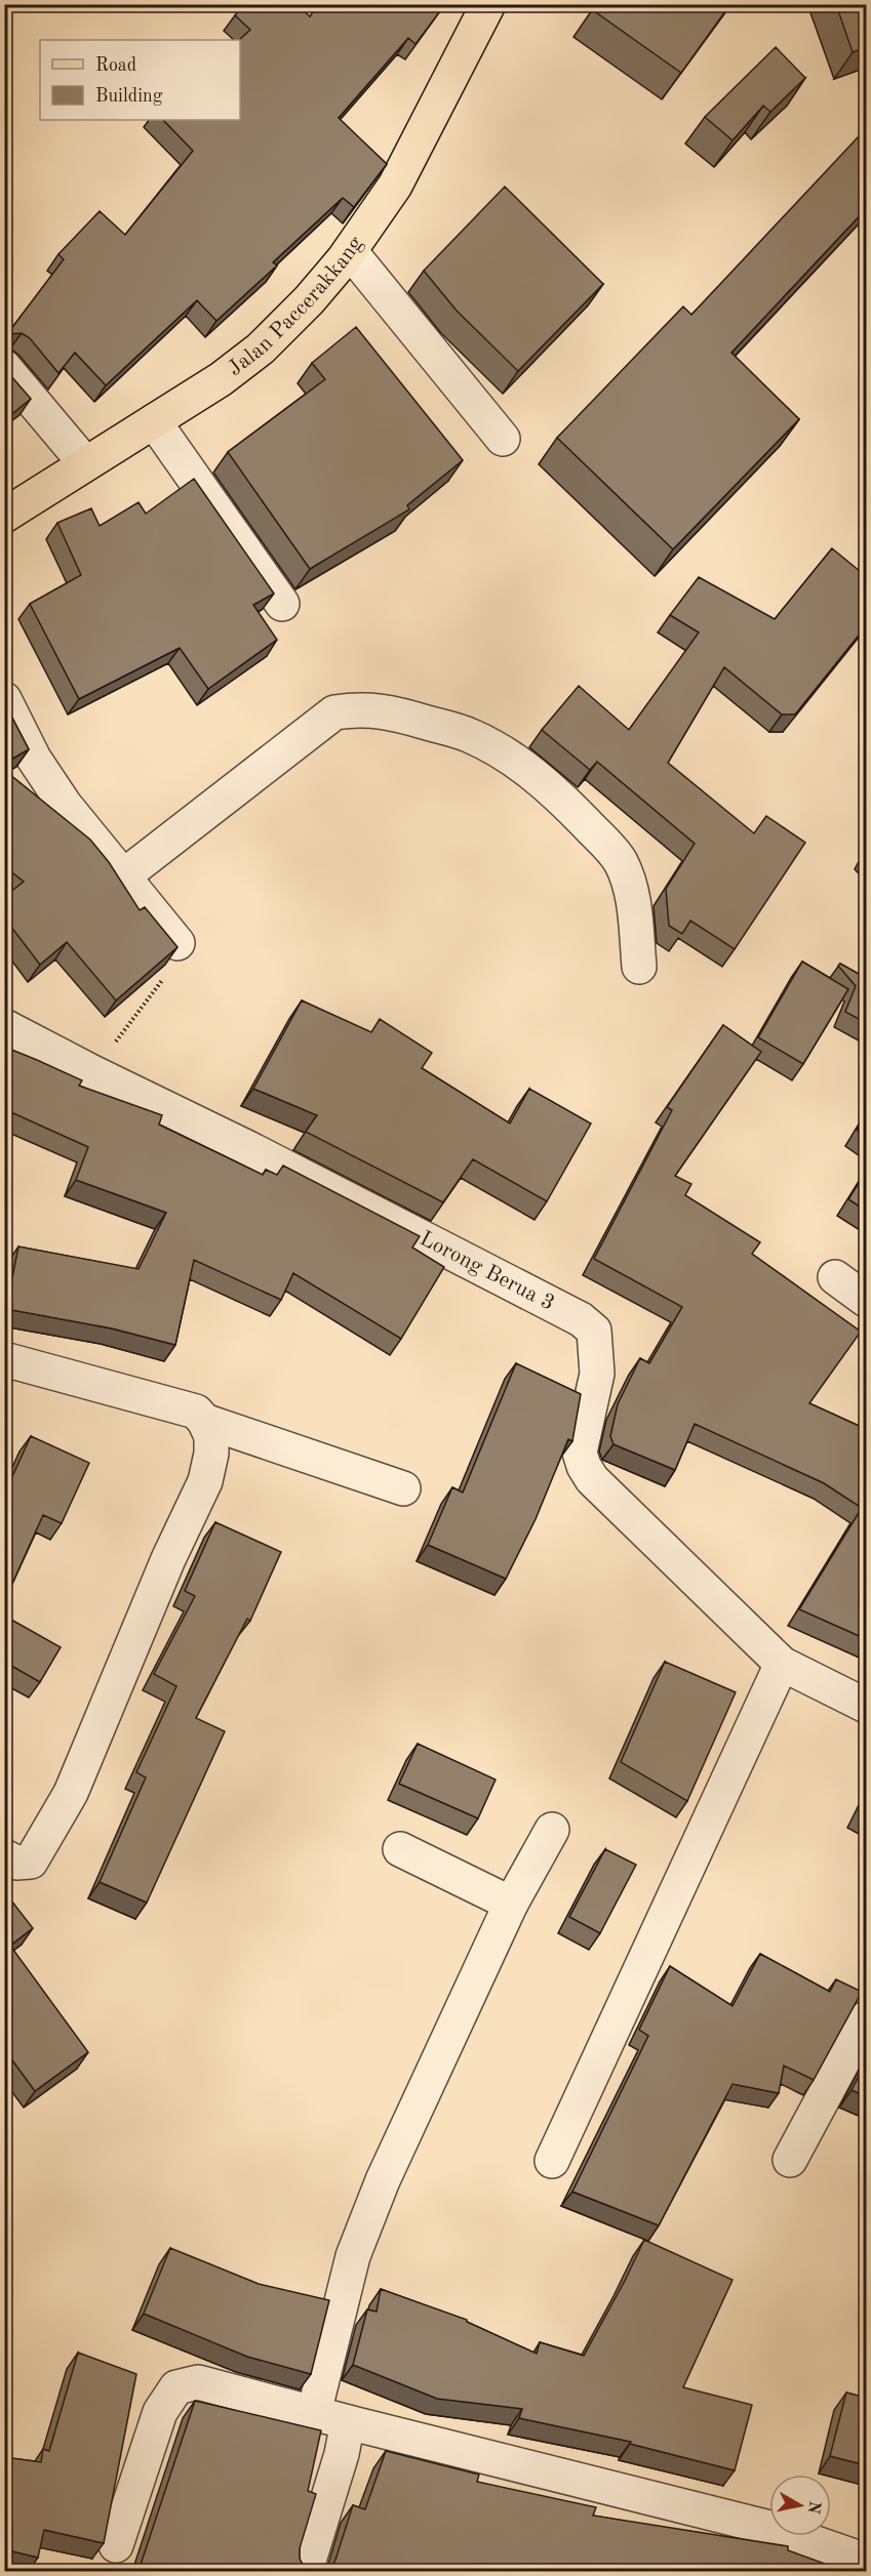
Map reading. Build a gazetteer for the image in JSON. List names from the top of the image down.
{
  "streets": {
    "main road": ["Jalan Paccerakkang"],
    "street": ["Lorong Berua 3"]
  },
  "legend": ["Road", "Building"],
  "north": "right"
}
